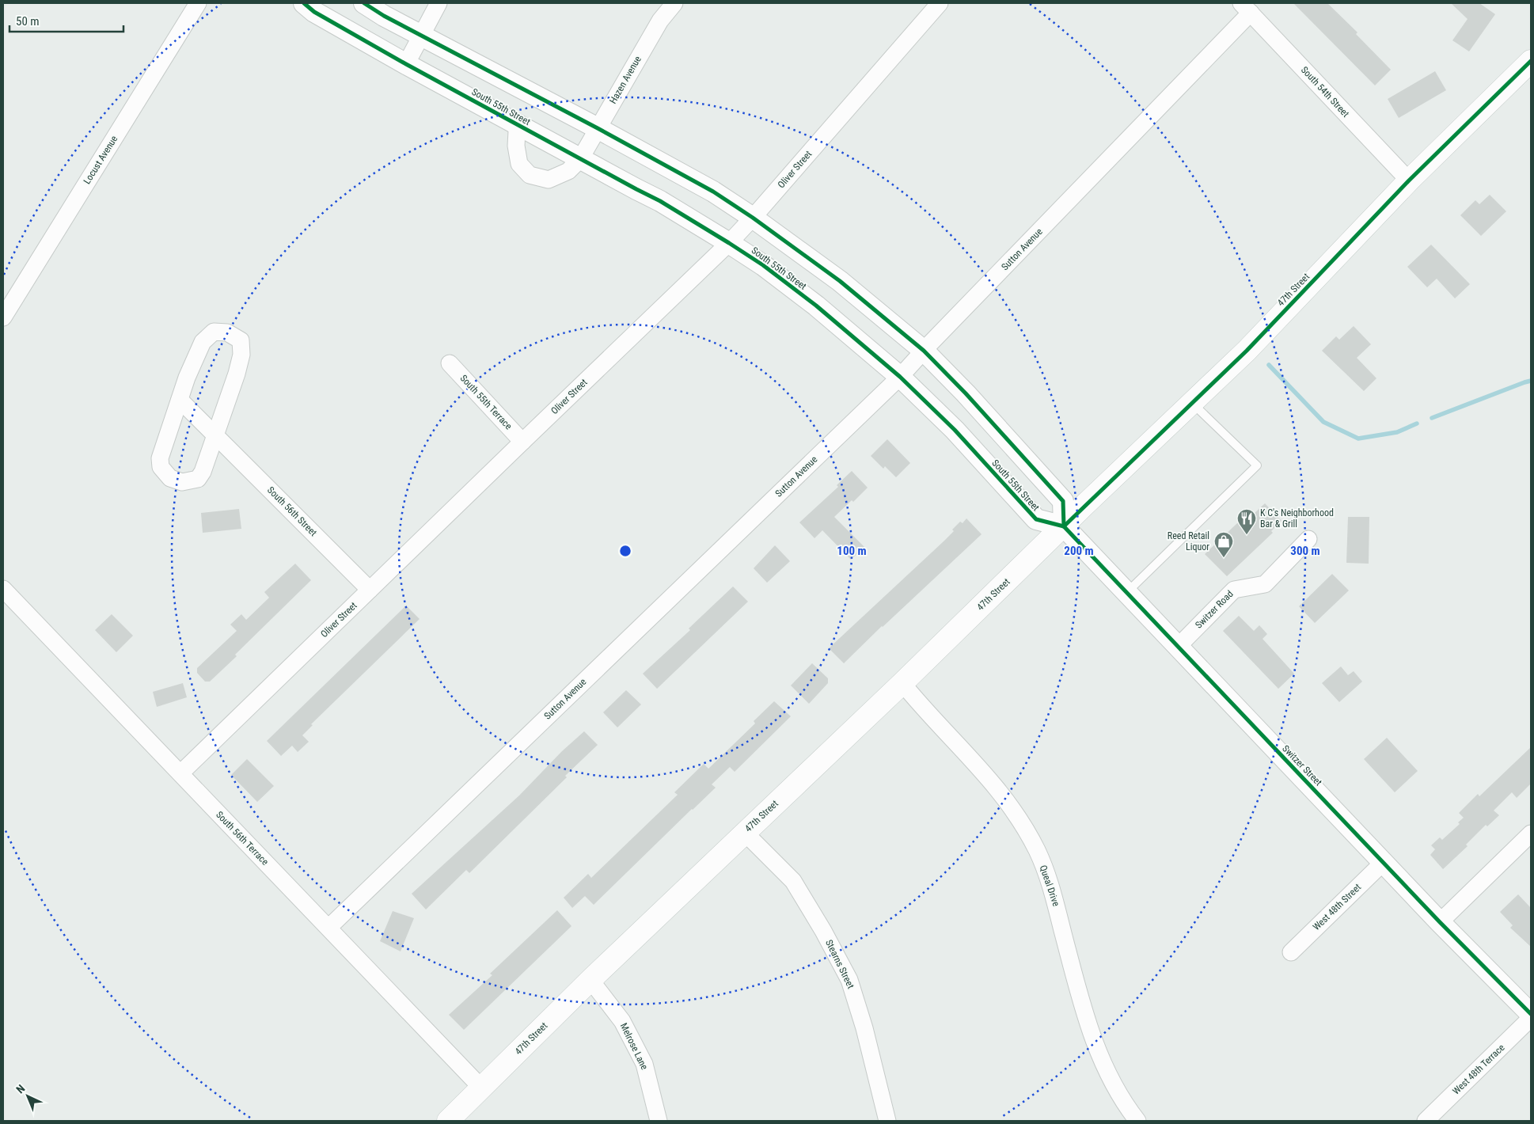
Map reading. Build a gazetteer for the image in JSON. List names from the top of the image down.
{
  "streets": {
    "main road": ["47th Street"],
    "street": [
      "Hazen Avenue",
      "South 54th Street",
      "South 55th Street",
      "Locust Avenue",
      "Oliver Street",
      "Sutton Avenue",
      "South 55th Terrace",
      "South 56th Street",
      "Switzer Road",
      "Switzer Street",
      "South 56th Terrace",
      "Queal Drive",
      "West 48th Street",
      "Stearns Street",
      "Melrose Lane",
      "West 48th Terrace"
    ]
  },
  "crossings": [
    ["Hazen Avenue", "South 55th Street"],
    ["South 54th Street", "Sutton Avenue"],
    ["South 54th Street", "47th Street"],
    ["South 55th Street", "Oliver Street"],
    ["South 55th Street", "Sutton Avenue"],
    ["South 55th Street", "47th Street"],
    ["South 55th Street", "Switzer Street"],
    ["Oliver Street", "South 55th Terrace"],
    ["Oliver Street", "South 56th Street"],
    ["Oliver Street", "South 56th Terrace"],
    ["Sutton Avenue", "South 56th Terrace"],
    ["47th Street", "Switzer Street"],
    ["47th Street", "South 56th Terrace"],
    ["47th Street", "Queal Drive"],
    ["47th Street", "Stearns Street"],
    ["47th Street", "Melrose Lane"],
    ["Switzer Road", "Switzer Street"],
    ["Switzer Street", "West 48th Street"]
  ],
  "places": {
    "restaurant": ["K C's Neighborhood Bar & Grill"],
    "shop": ["Reed Retail Liquor"]
  },
  "scale_bar": "50 m",
  "north": "top left",
  "rings": ["100 m", "200 m", "300 m"]
}
